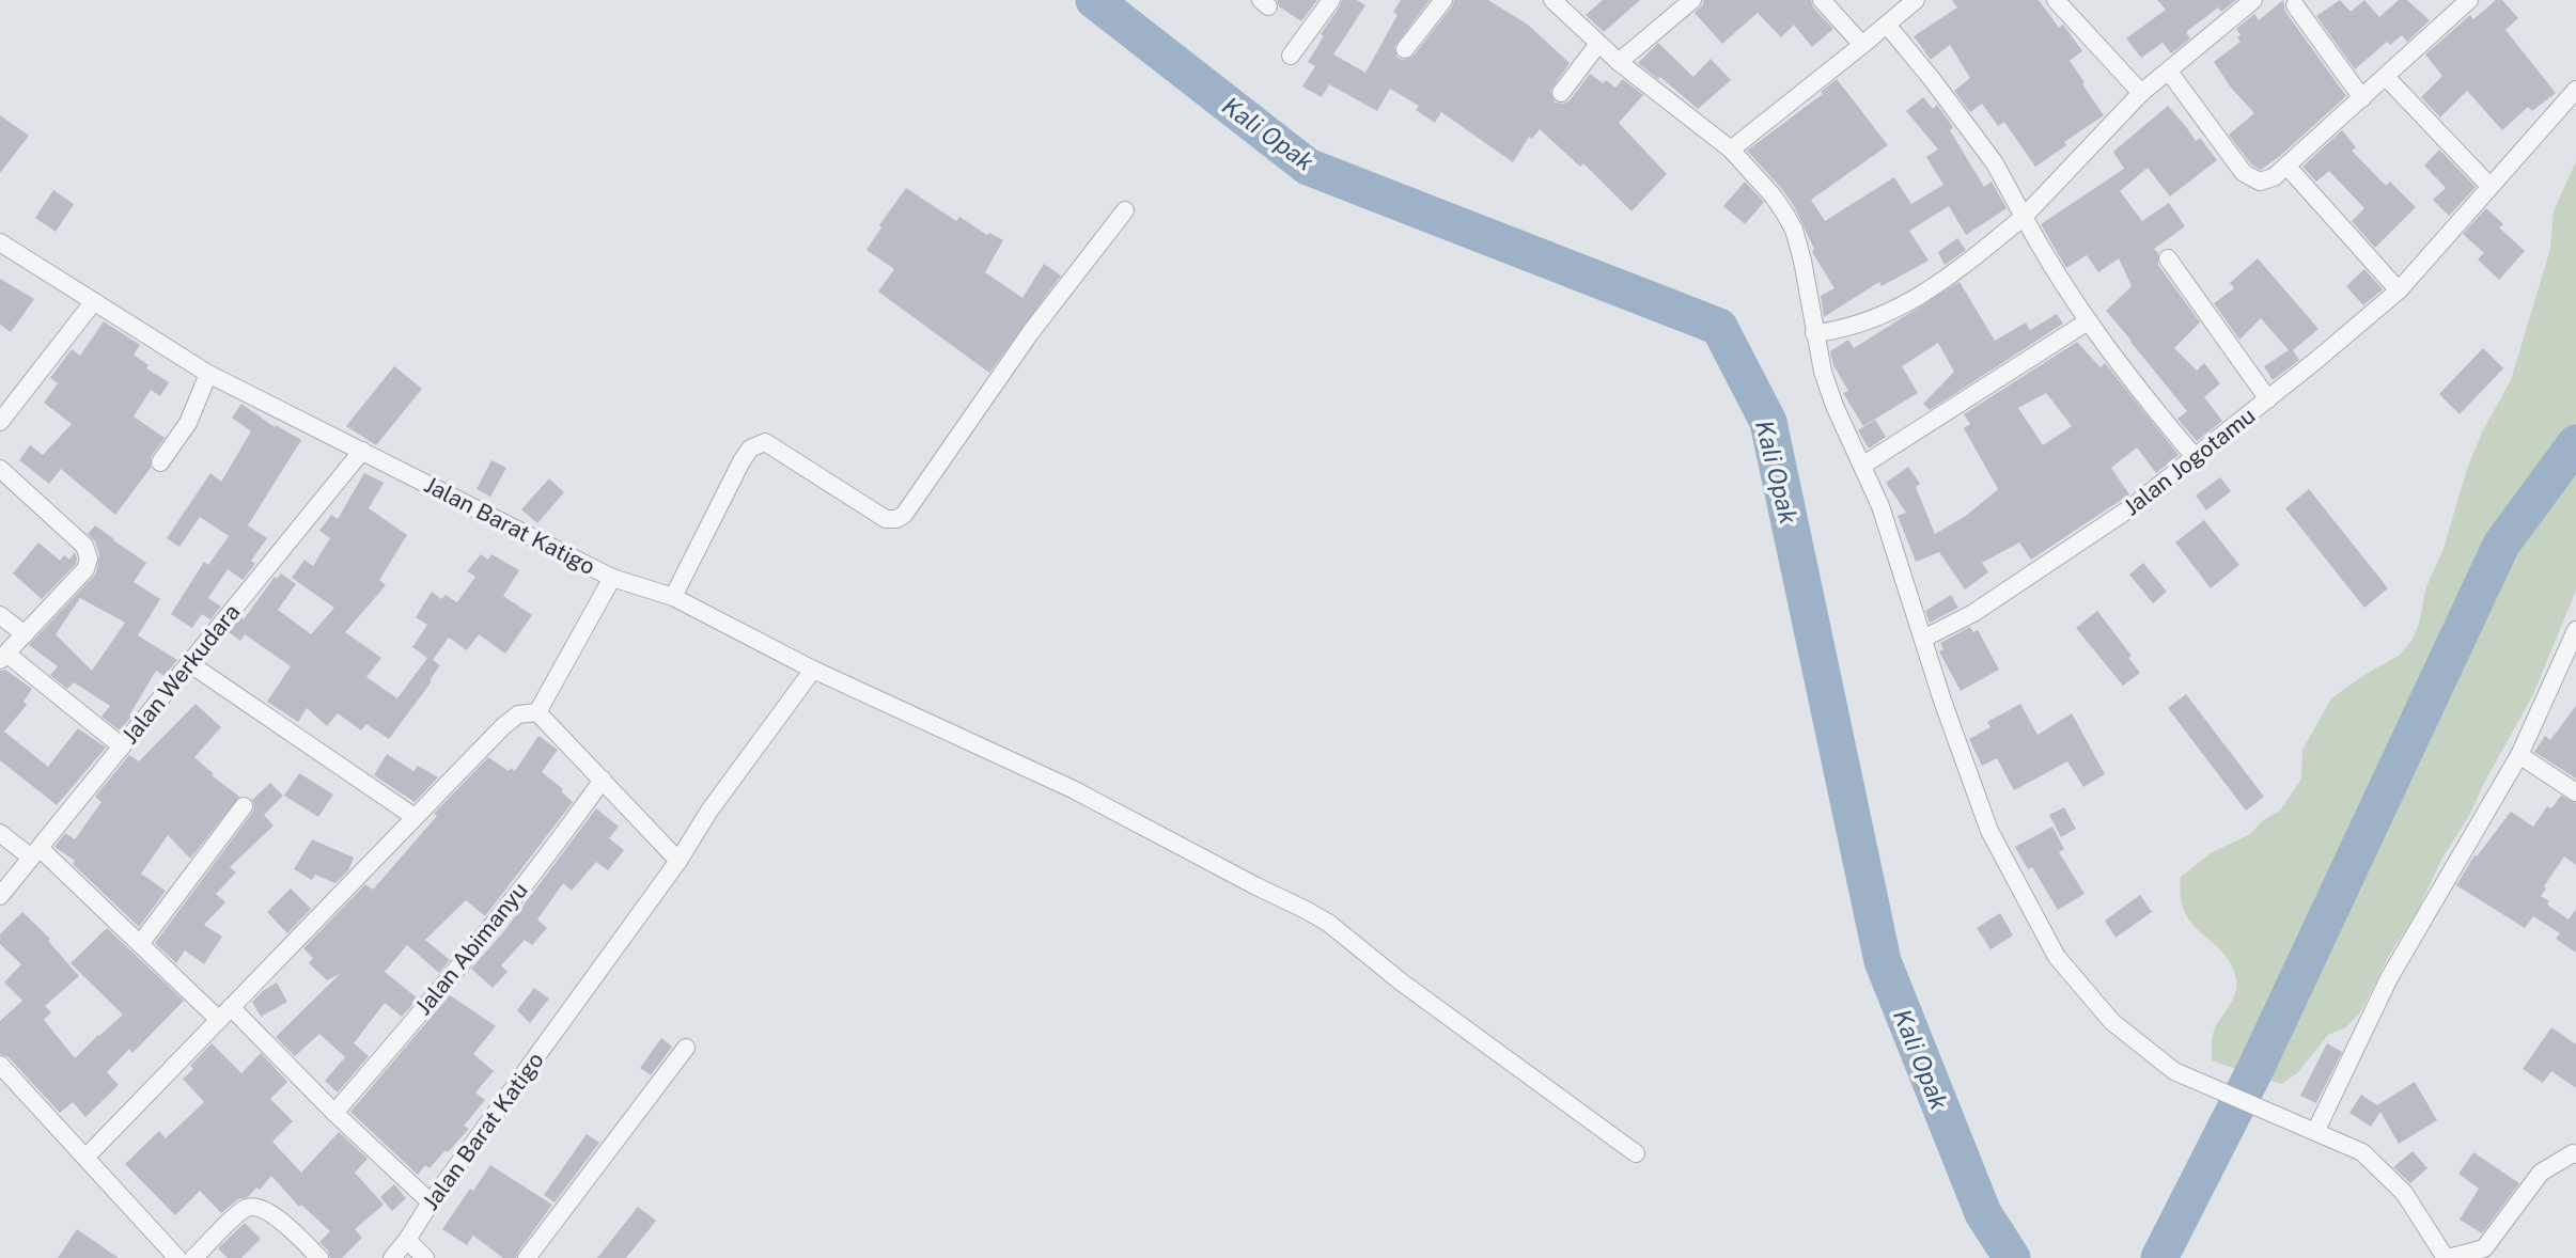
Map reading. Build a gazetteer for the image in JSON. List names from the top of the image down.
{
  "streets": {
    "street": [
      "Jalan Jogotamu",
      "Jalan Barat Katigo",
      "Jalan Werkudara",
      "Jalan Abimanyu"
    ]
  },
  "crossings": [
    ["Jalan Barat Katigo", "Jalan Werkudara"]
  ],
  "water": ["Kali Opak"]
}
